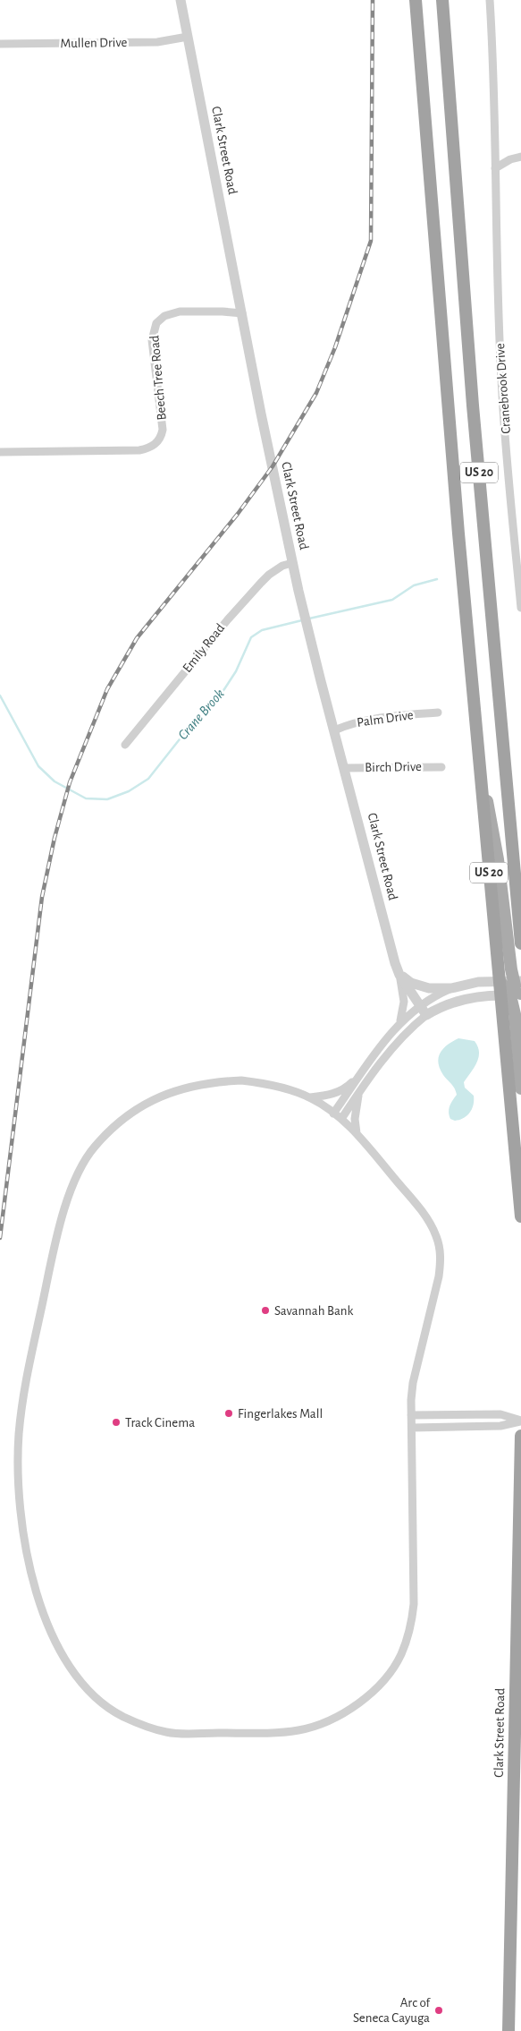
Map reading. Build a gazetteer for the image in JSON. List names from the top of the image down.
{
  "streets": {
    "highway": ["Clark Street Road", "US 20"],
    "street": [
      "Mullen Drive",
      "Beech Tree Road",
      "Cranebrook Drive",
      "Emily Road",
      "Palm Drive",
      "Birch Drive"
    ]
  },
  "crossings": [
    ["Mullen Drive", "Clark Street Road"],
    ["Clark Street Road", "Beech Tree Road"],
    ["Clark Street Road", "Emily Road"],
    ["Clark Street Road", "Palm Drive"],
    ["Clark Street Road", "Birch Drive"]
  ],
  "water": ["Crane Brook"],
  "places": [
    "Savannah Bank",
    "Fingerlakes Mall",
    "Track Cinema",
    "Arc of Seneca Cayuga"
  ]
}
